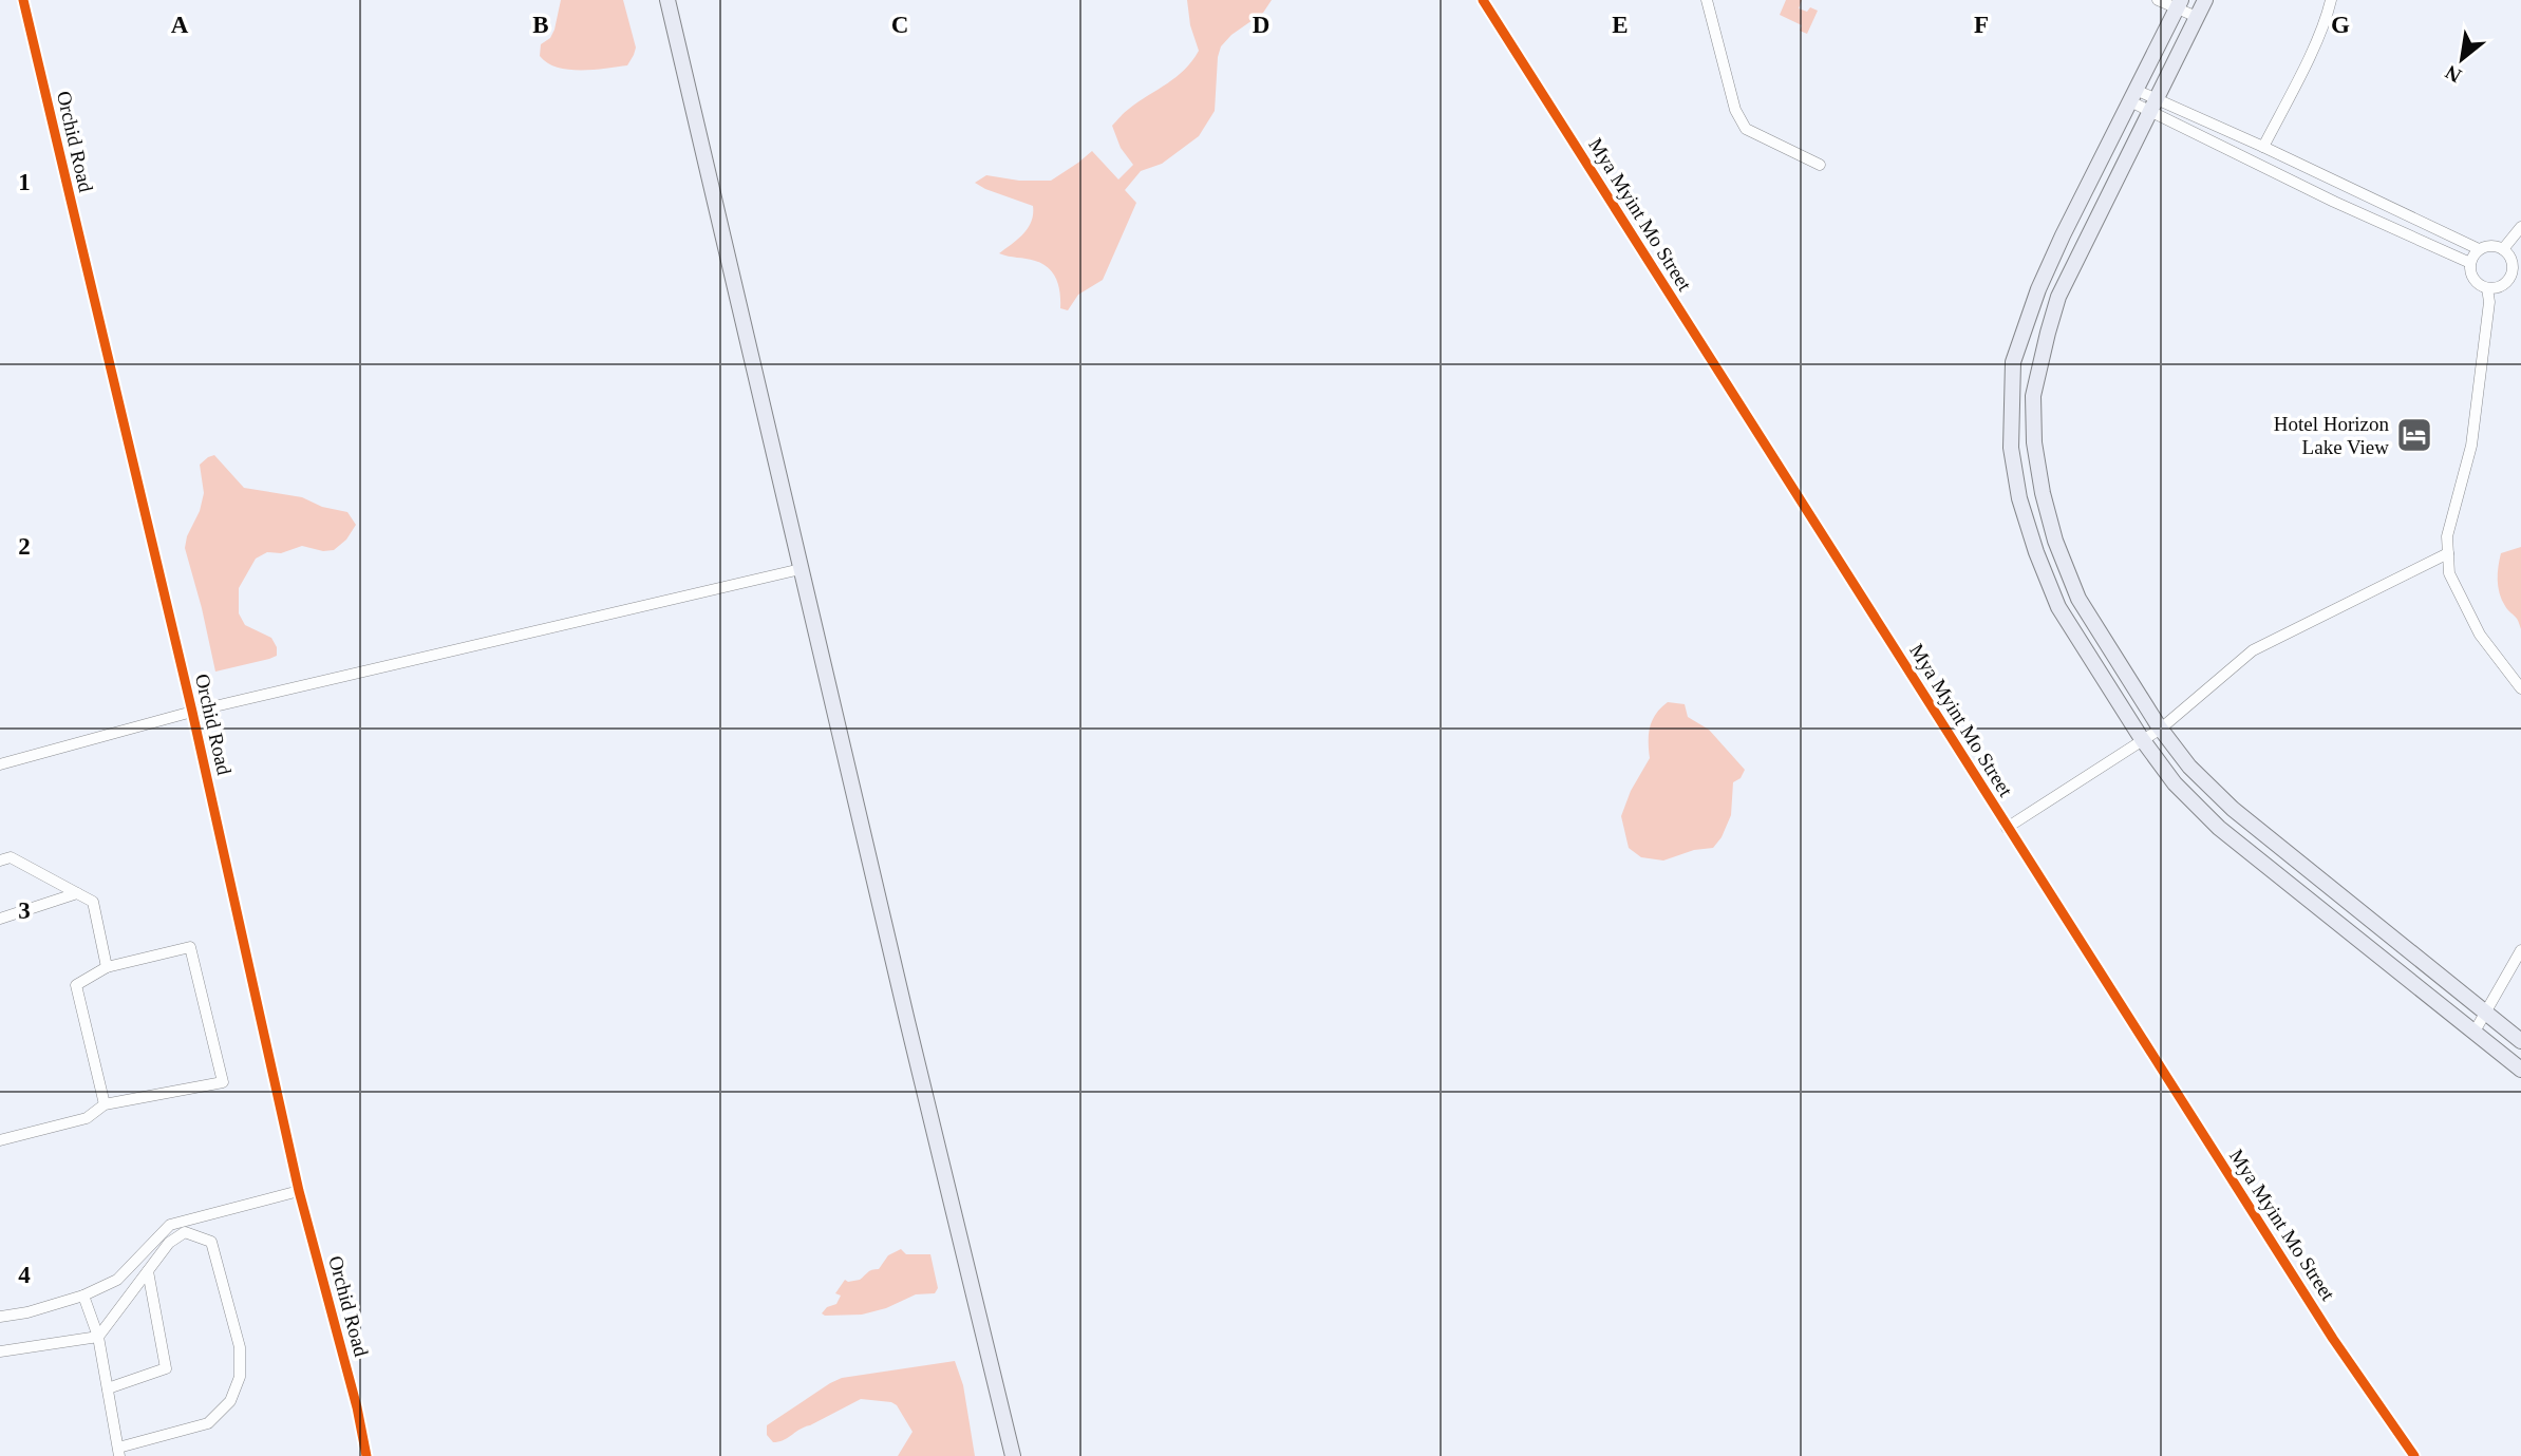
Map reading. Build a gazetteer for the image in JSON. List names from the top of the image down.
{
  "streets": {
    "street": ["Orchid Road", "Mya Myint Mo Street"]
  },
  "places": {
    "hotel": ["Hotel Horizon Lake View"]
  },
  "north": "bottom left",
  "grid": {
    "columns": [
      "A",
      "B",
      "C",
      "D",
      "E",
      "F",
      "G"
    ],
    "rows": [
      "1",
      "2",
      "3",
      "4"
    ]
  }
}
